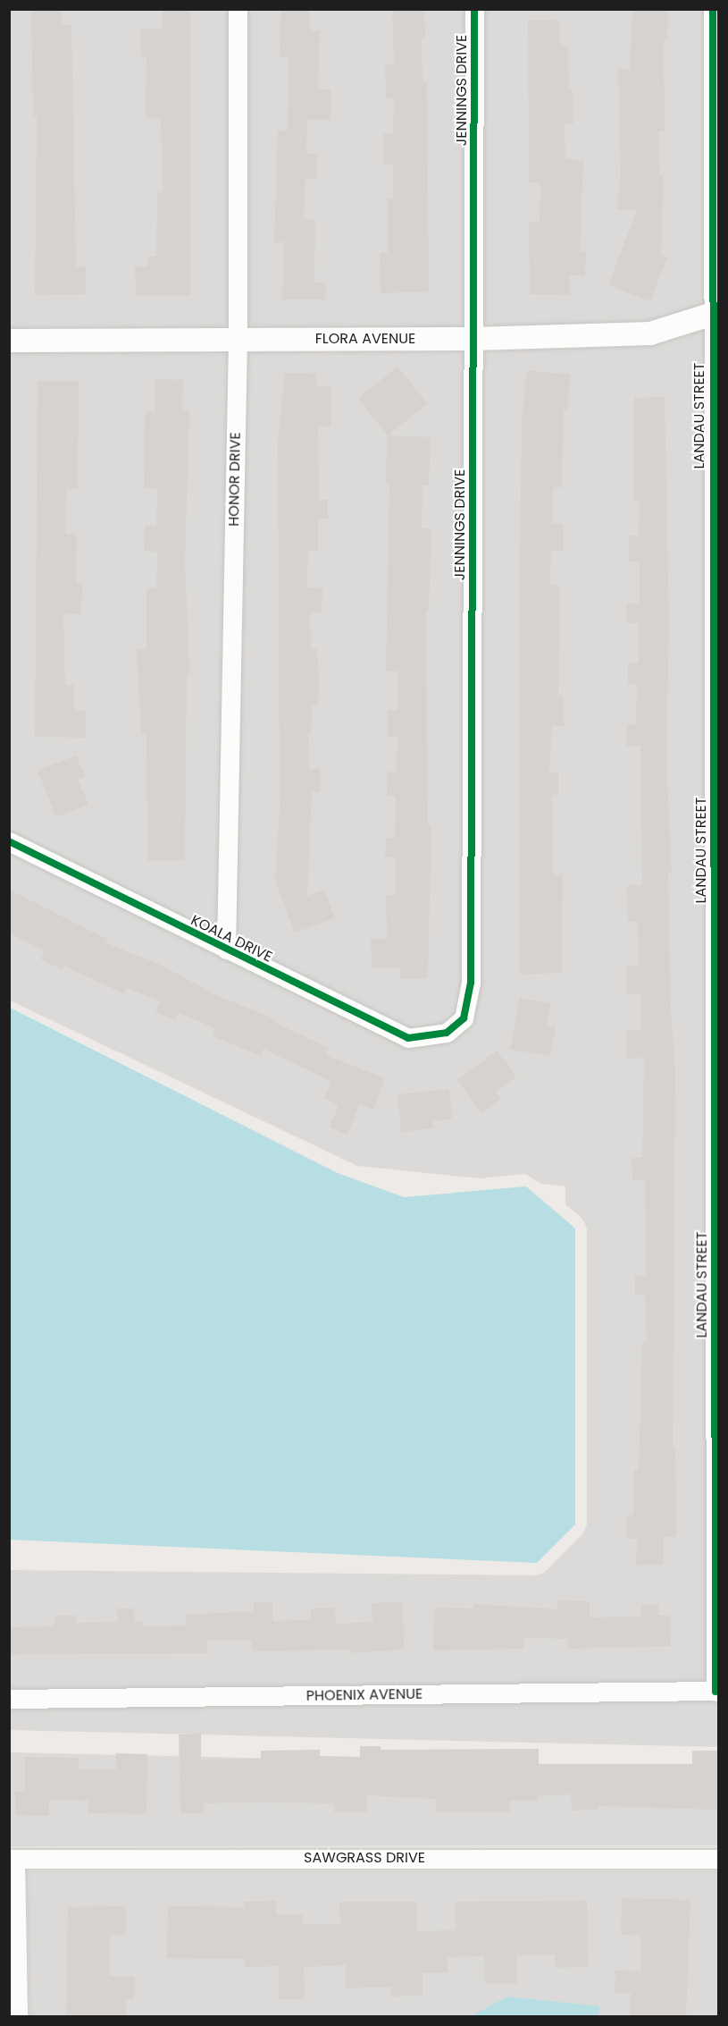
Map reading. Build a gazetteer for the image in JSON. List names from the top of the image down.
{
  "streets": {
    "street": [
      "JENNINGS DRIVE",
      "FLORA AVENUE",
      "LANDAU STREET",
      "HONOR DRIVE",
      "KOALA DRIVE",
      "PHOENIX AVENUE",
      "SAWGRASS DRIVE"
    ]
  },
  "crossings": [
    ["JENNINGS DRIVE", "FLORA AVENUE"],
    ["JENNINGS DRIVE", "KOALA DRIVE"],
    ["FLORA AVENUE", "LANDAU STREET"],
    ["FLORA AVENUE", "HONOR DRIVE"],
    ["LANDAU STREET", "PHOENIX AVENUE"],
    ["HONOR DRIVE", "KOALA DRIVE"]
  ]
}
